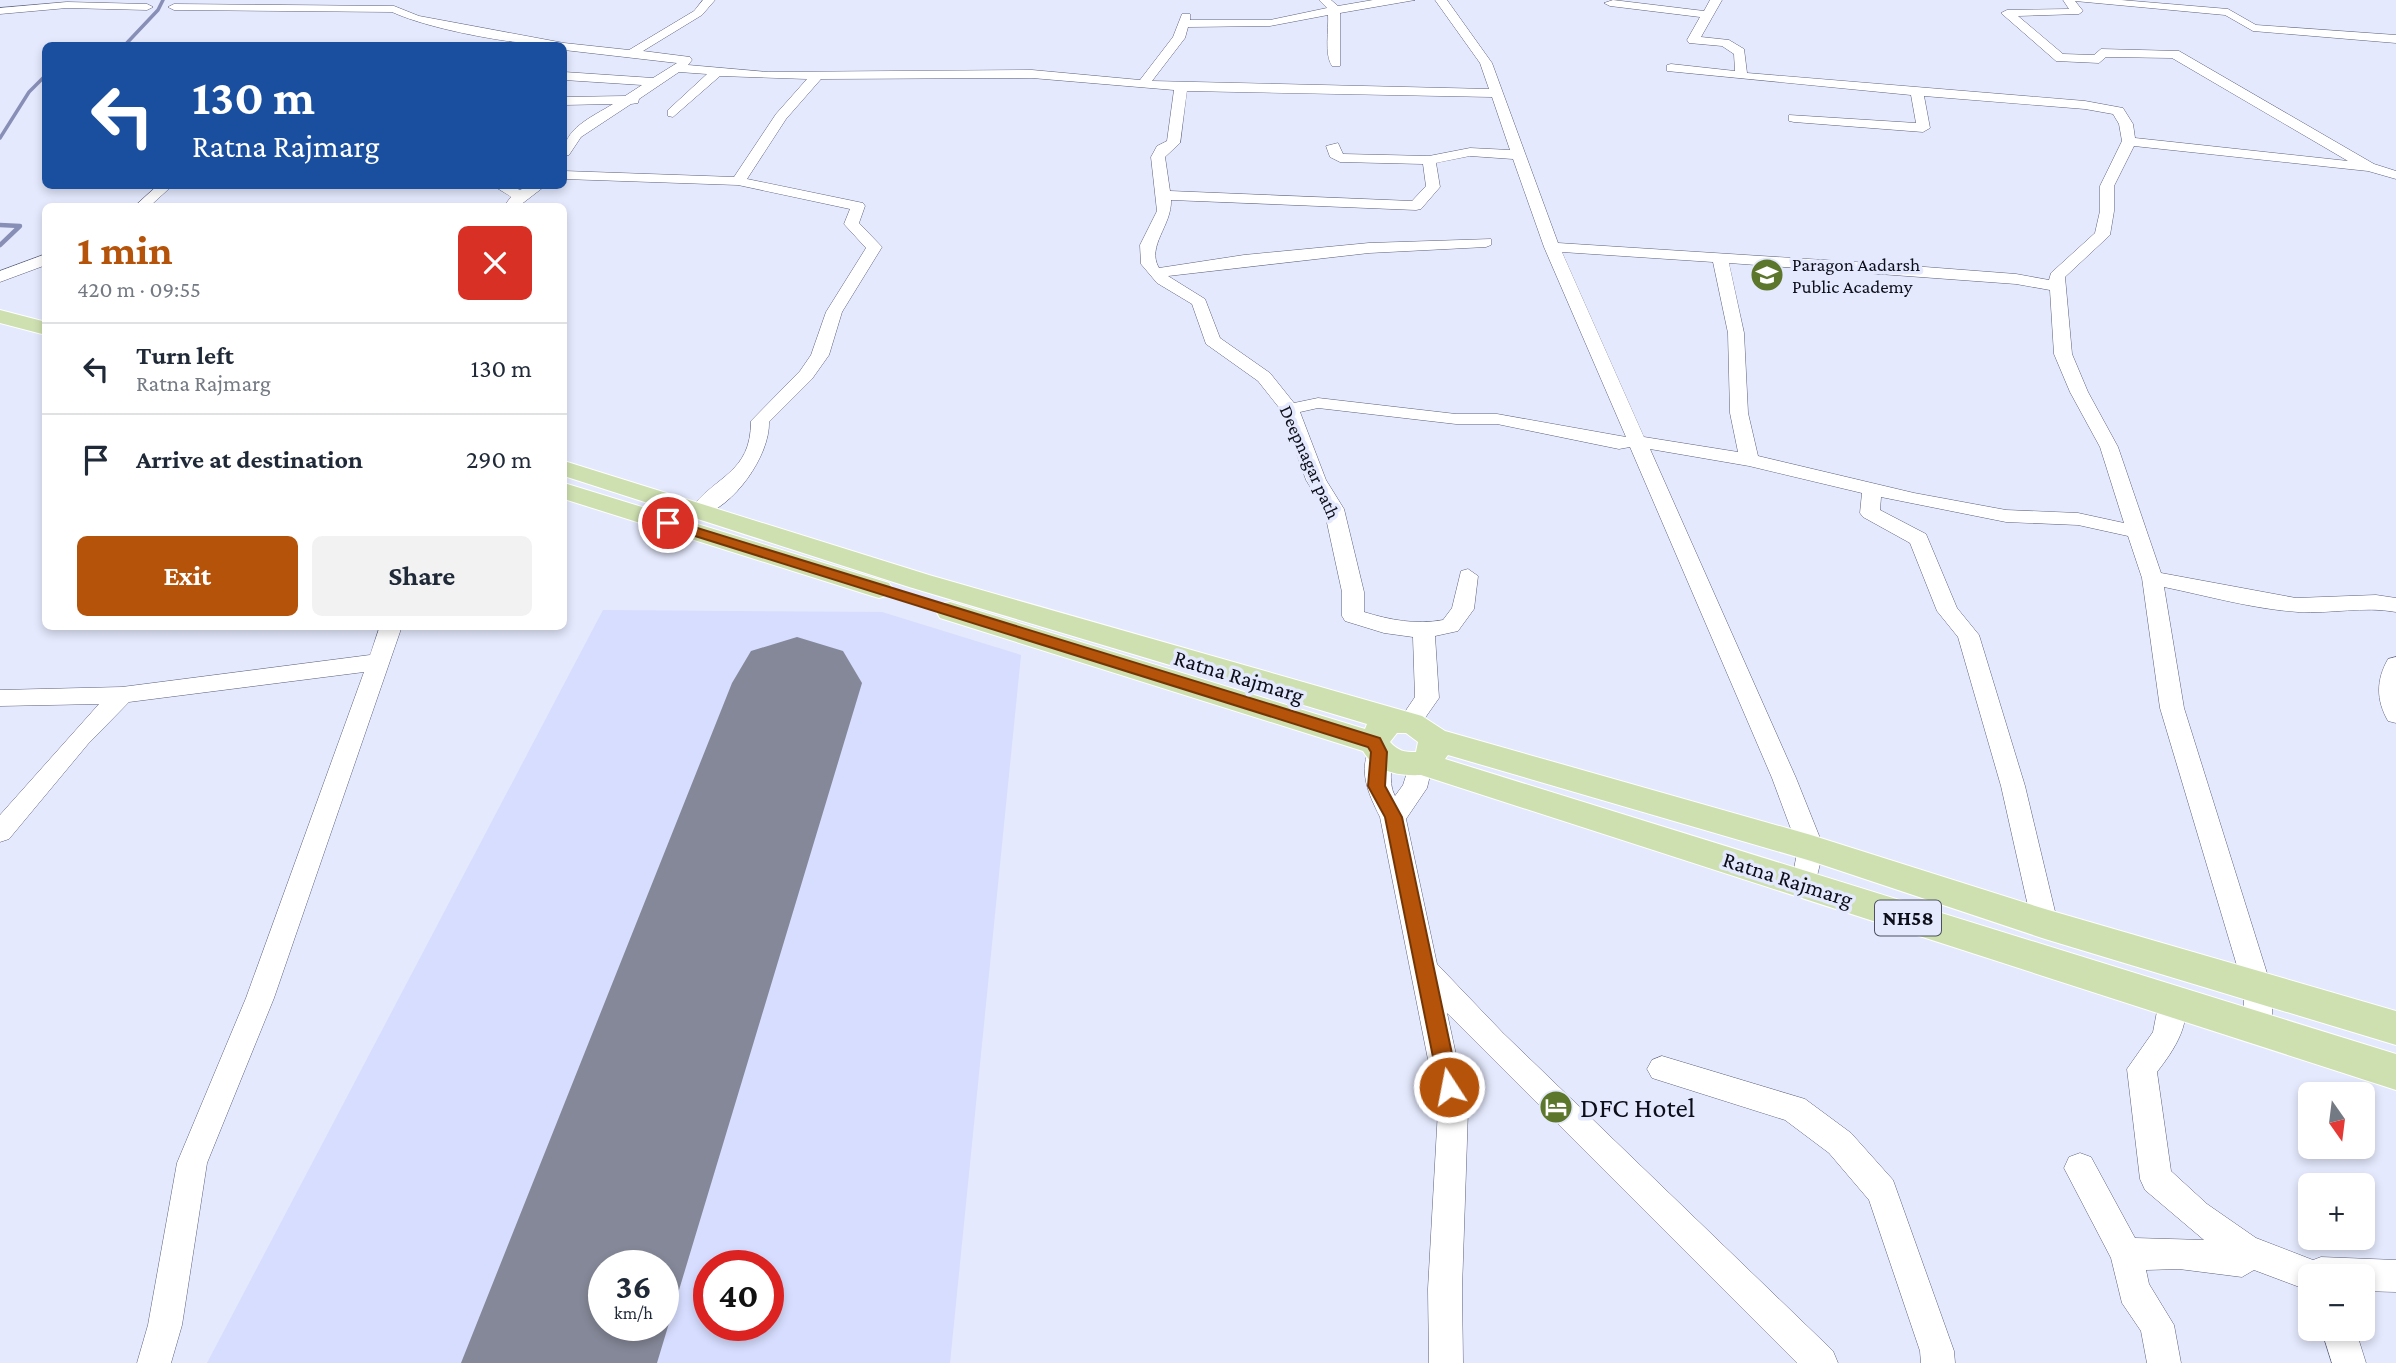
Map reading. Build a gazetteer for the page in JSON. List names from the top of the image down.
{
  "streets": {
    "main road": ["Ratna Rajmarg", "NH58"],
    "street": ["Deepnagar path"]
  },
  "places": {
    "school or university": ["Paragon Aadarsh Public Academy"],
    "hotel": ["DFC Hotel"]
  },
  "north": "bottom",
  "page": {
    "turn": ["130 m", "Ratna Rajmarg"],
    "heading": ["1 min", "420 m · 09:55"],
    "list": [
      {
        "name": "Turn left",
        "note": "Ratna Rajmarg",
        "value": "130 m"
      },
      {
        "name": "Arrive at destination",
        "value": "290 m"
      }
    ],
    "buttons": ["Exit", "Share"],
    "map_buttons": ["+", "−"],
    "speed": "36 km/h",
    "limit": "40"
  }
}
